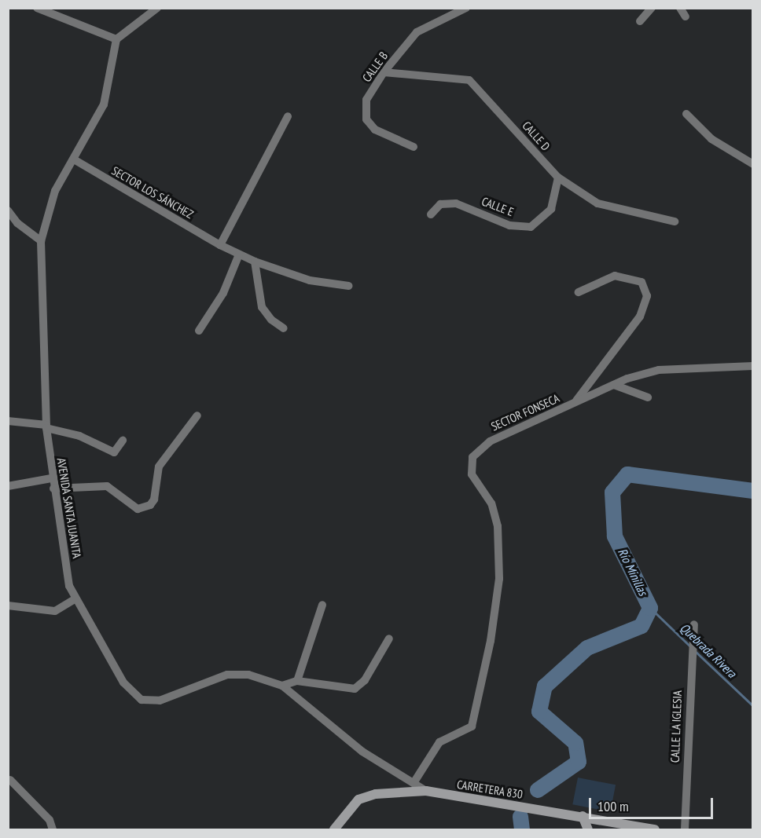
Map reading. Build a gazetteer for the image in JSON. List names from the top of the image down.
{
  "streets": {
    "street": [
      "CALLE B",
      "CALLE D",
      "SECTOR LOS SÁNCHEZ",
      "CALLE E",
      "SECTOR FONSECA",
      "AVENIDA SANTA JUANITA",
      "CALLE LA IGLESIA",
      "CARRETERA 830"
    ]
  },
  "crossings": [
    ["CALLE B", "CALLE D"],
    ["CALLE D", "CALLE E"],
    ["SECTOR LOS SÁNCHEZ", "AVENIDA SANTA JUANITA"],
    ["SECTOR FONSECA", "AVENIDA SANTA JUANITA"],
    ["AVENIDA SANTA JUANITA", "CARRETERA 830"]
  ],
  "water": ["Río Minillas", "Quebrada Rivera"],
  "scale_bar": "100 m"
}
